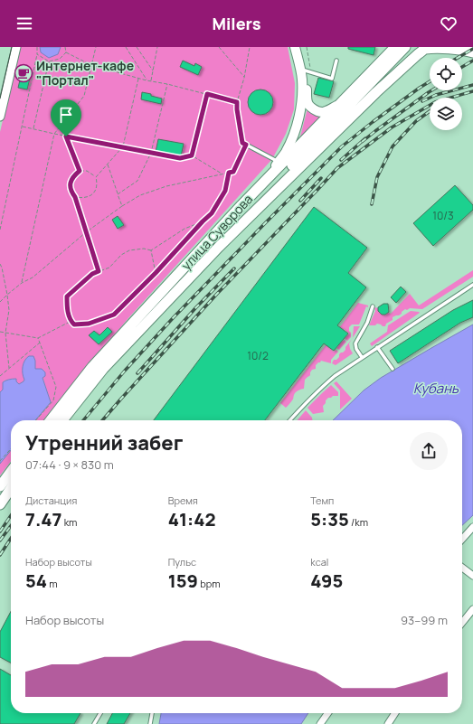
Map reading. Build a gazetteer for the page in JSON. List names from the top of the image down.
{
  "streets": {
    "main road": ["улица Суворова"]
  },
  "water": ["Кубань"],
  "places": {
    "cafe": ["Интернет-кафе \"Портал\""]
  },
  "house_numbers": ["10/3", "10/2"],
  "page": {
    "header": "Milers",
    "heading": ["Утренний забег", "07:44 · 9 × 830 m"],
    "stats": [
      ["Дистанция", "7.47 km"],
      ["Время", "41:42"],
      ["Темп", "5:35 /km"],
      ["Набор высоты", "54 m"],
      ["Пульс", "159 bpm"],
      ["kcal", "495"]
    ],
    "chart": ["Набор высоты", "93–99 m"]
  }
}
